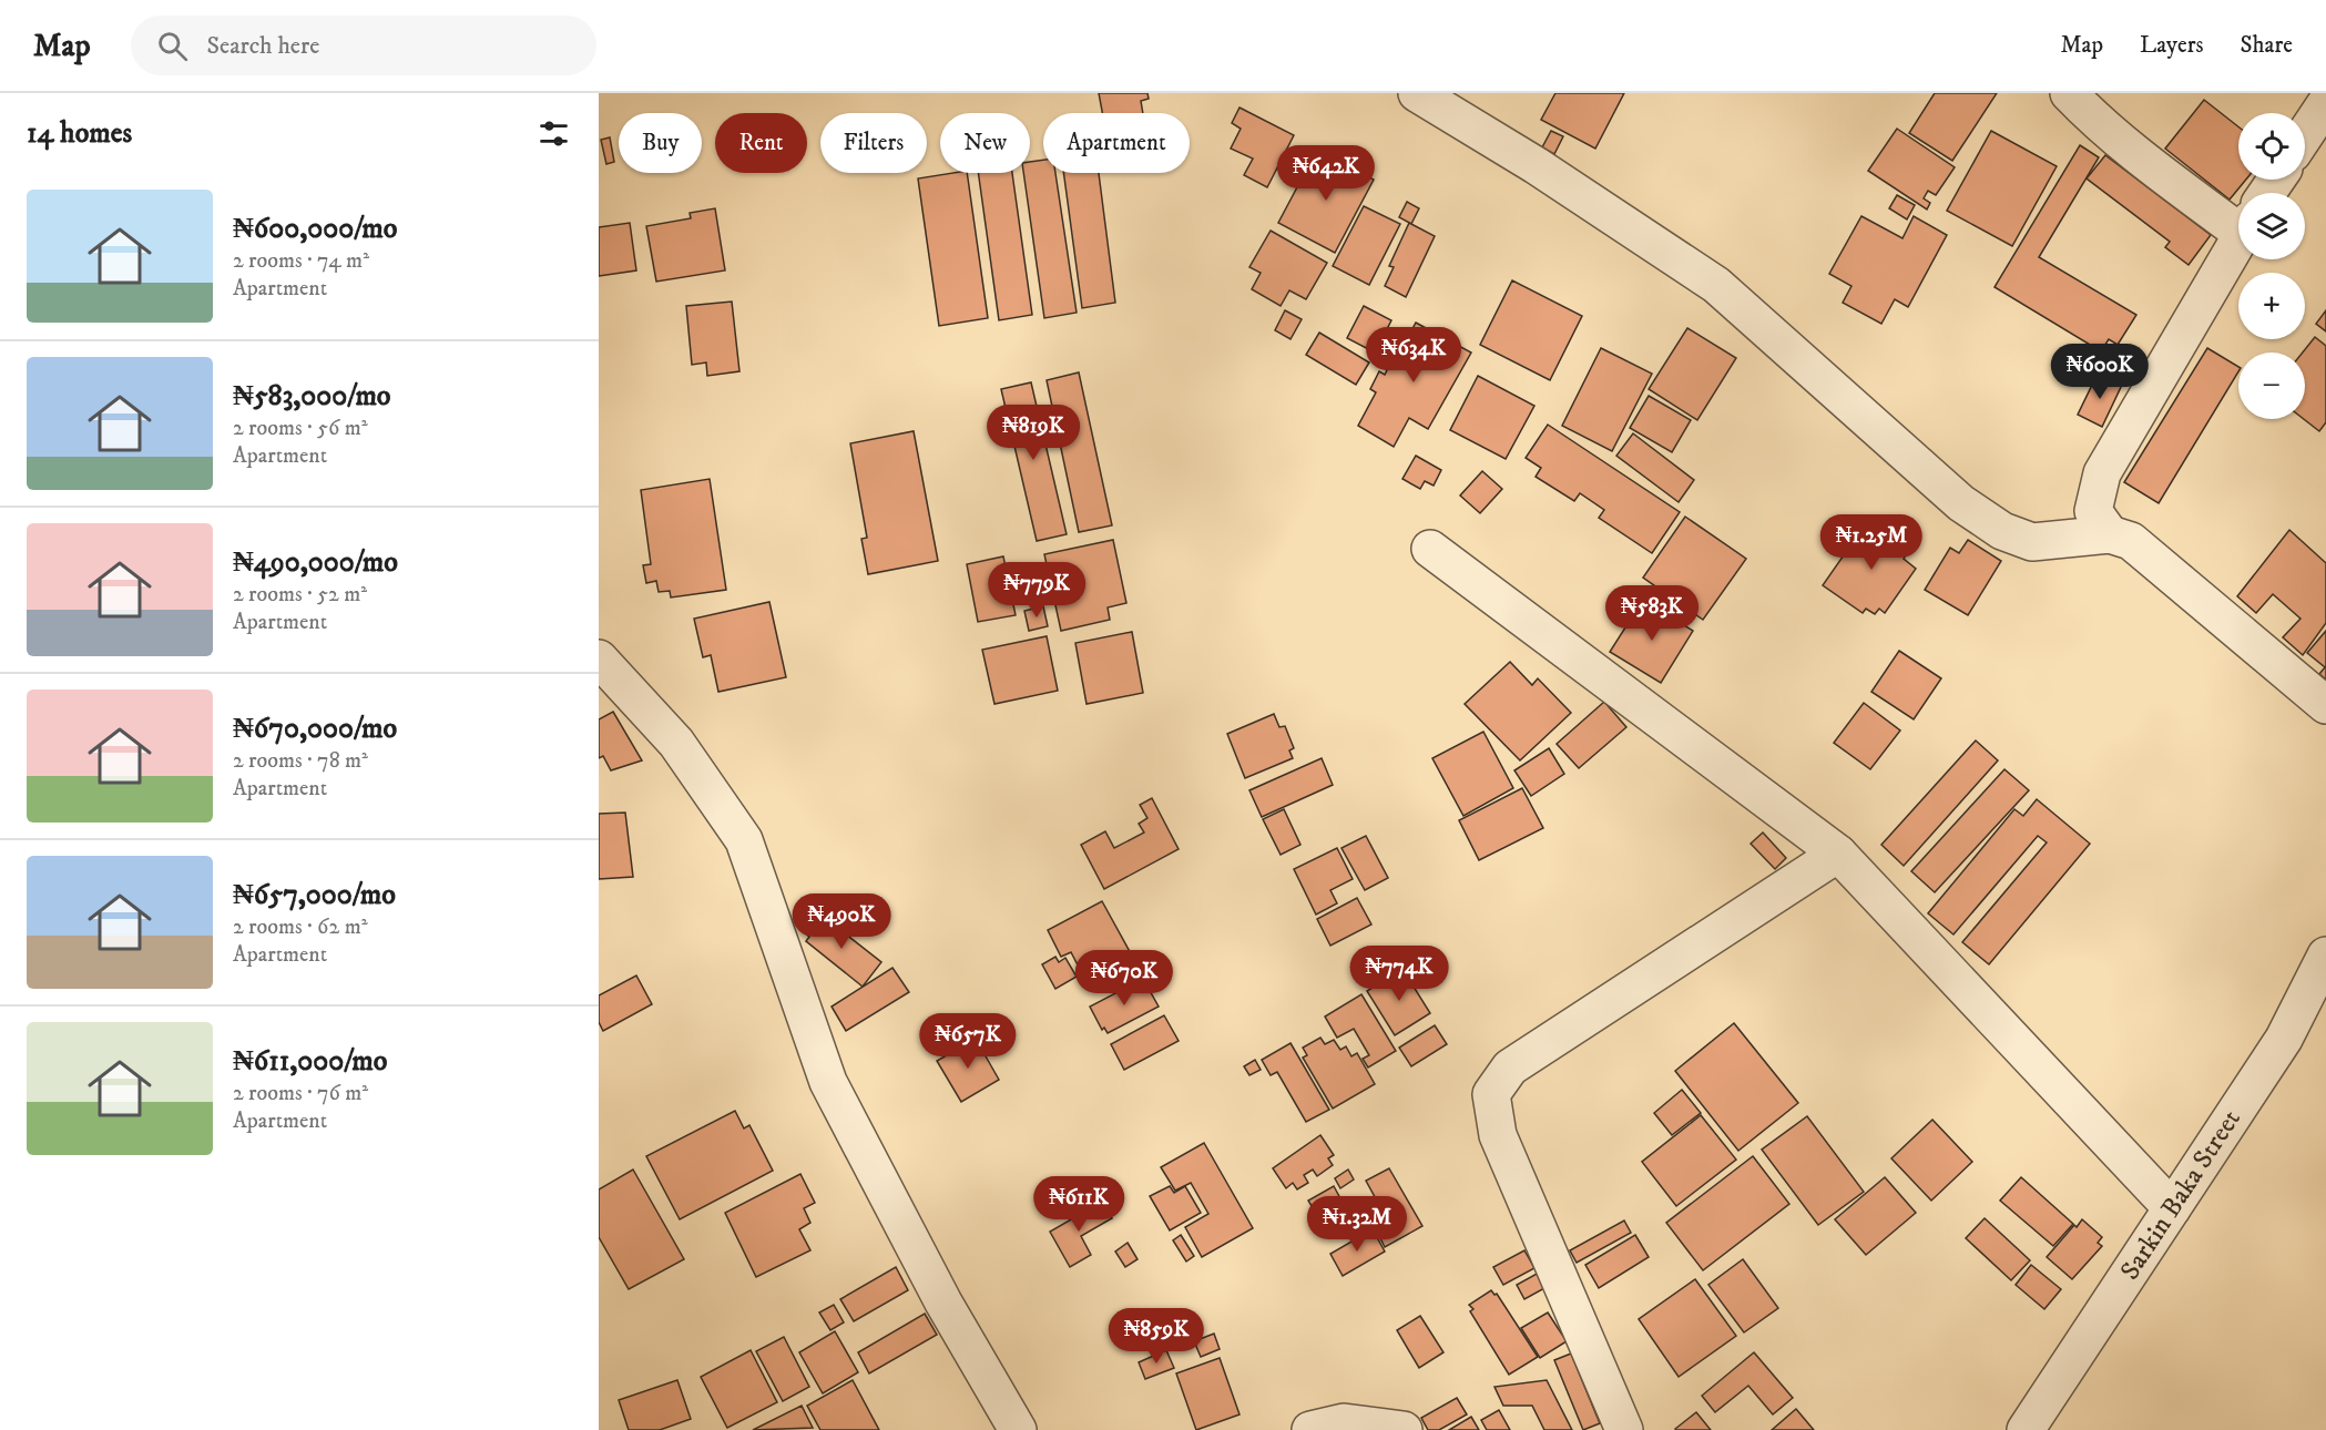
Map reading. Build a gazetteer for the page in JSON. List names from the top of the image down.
{
  "streets": {
    "street": ["Sarkin Baka Street"]
  },
  "page": {
    "header": "Map",
    "search": "Search here",
    "nav": ["Map", "Layers", "Share"],
    "heading": "14 homes",
    "map_buttons": ["+", "−"],
    "chip": [
      "Buy",
      "Rent",
      "Filters",
      "New",
      "Apartment"
    ],
    "price": [
      "₦642K",
      "₦634K",
      "₦600K",
      "₦819K",
      "₦1.25M",
      "₦779K",
      "₦583K",
      "₦490K",
      "₦774K",
      "₦670K",
      "₦657K",
      "₦611K",
      "₦1.32M",
      "₦859K"
    ],
    "list": [
      {
        "name": "₦600,000/mo",
        "note": "2 rooms · 74 m² · Apartment"
      },
      {
        "name": "₦583,000/mo",
        "note": "2 rooms · 56 m² · Apartment"
      },
      {
        "name": "₦490,000/mo",
        "note": "2 rooms · 52 m² · Apartment"
      },
      {
        "name": "₦670,000/mo",
        "note": "2 rooms · 78 m² · Apartment"
      },
      {
        "name": "₦657,000/mo",
        "note": "2 rooms · 62 m² · Apartment"
      },
      {
        "name": "₦611,000/mo",
        "note": "2 rooms · 76 m² · Apartment"
      }
    ]
  }
}
